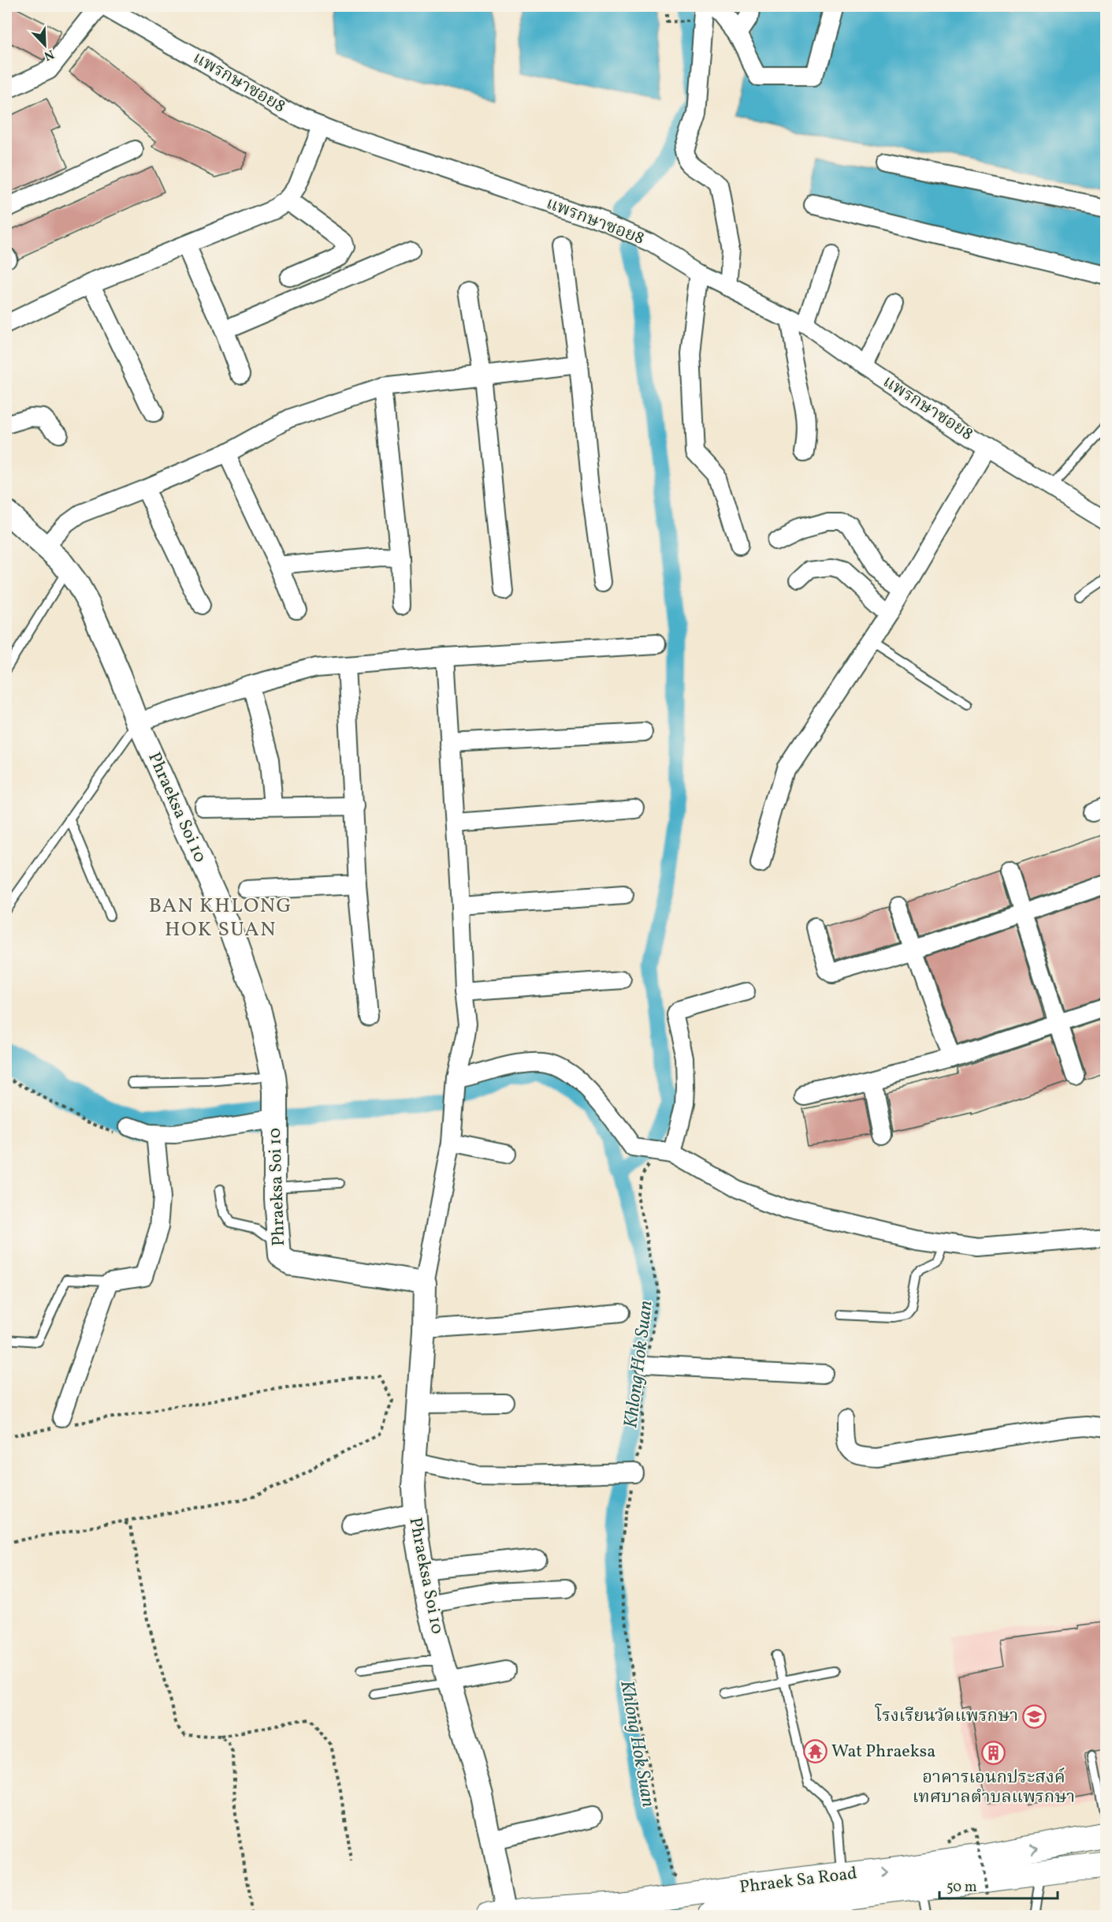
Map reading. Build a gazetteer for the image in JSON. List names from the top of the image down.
{
  "streets": {
    "main road": ["Phraek Sa Road"],
    "street": ["แพรกษาซอย8", "Phraeksa Soi 10"]
  },
  "crossings": [
    ["Phraeksa Soi 10", "Phraek Sa Road"]
  ],
  "districts": ["BAN KHLONG HOK SUAN"],
  "water": ["Khlong Hok Suan"],
  "places": {
    "school or university": ["โรงเรียนวัดแพรกษา"],
    "temple": ["Wat Phraeksa"],
    "building": ["อาคารเอนกประสงค์ เทศบาลตำบลแพรกษา"]
  },
  "scale_bar": "50 m",
  "north": "bottom right"
}
